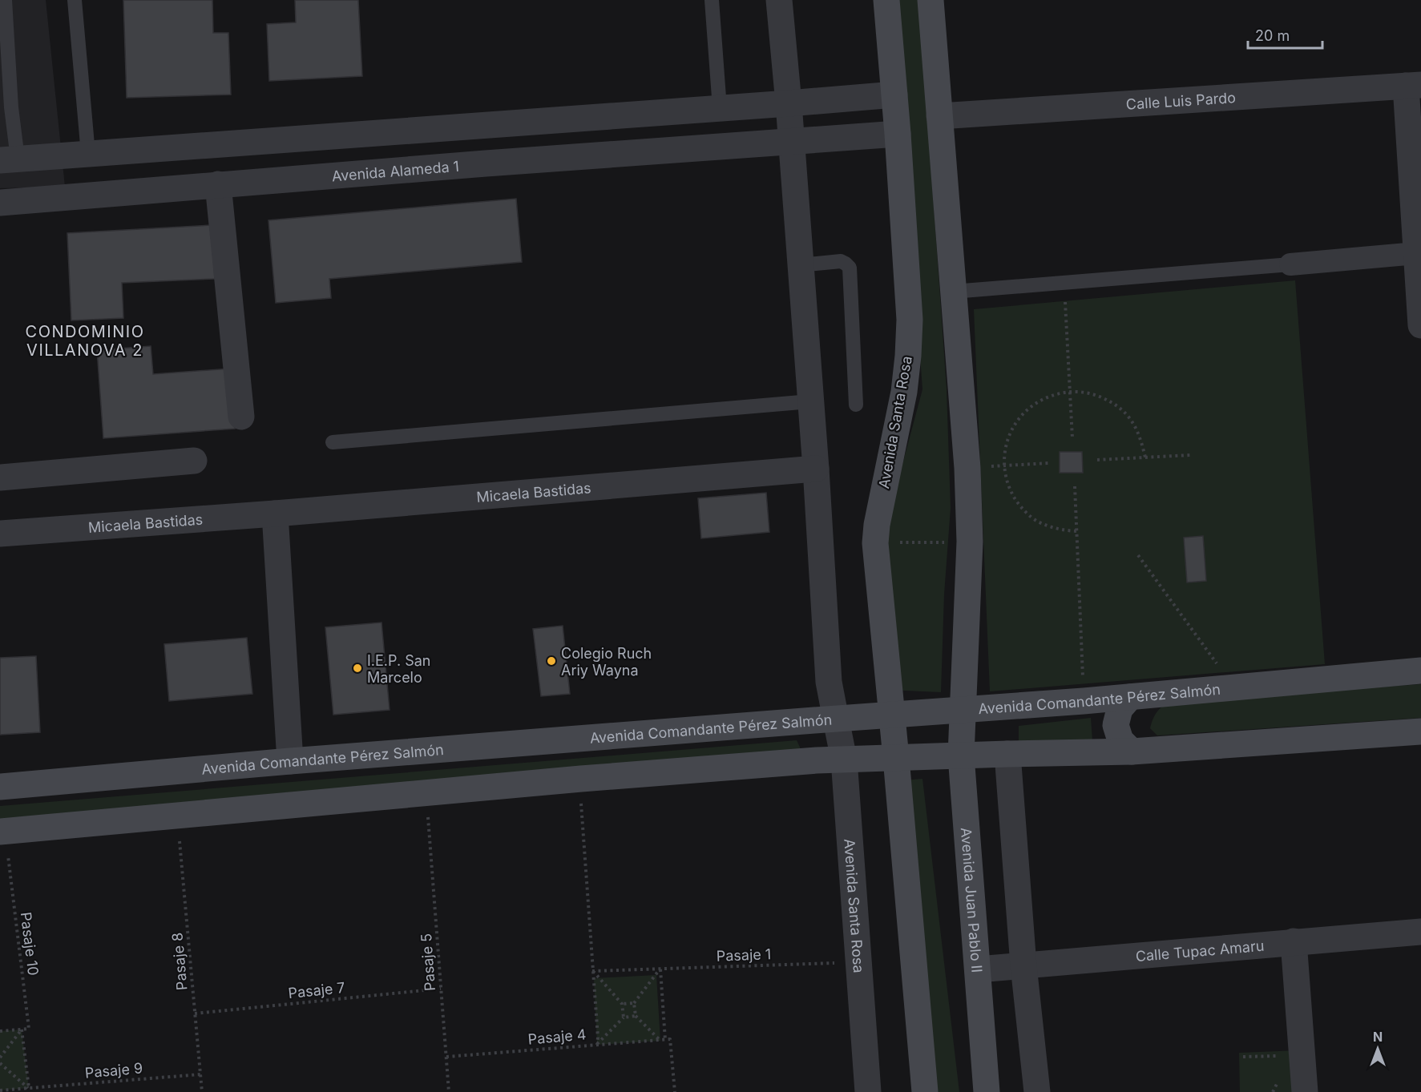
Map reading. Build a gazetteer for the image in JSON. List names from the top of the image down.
{
  "streets": {
    "main road": ["Avenida Santa Rosa", "Avenida Comandante Pérez Salmón", "Avenida Juan Pablo II"],
    "street": [
      "Calle Luis Pardo",
      "Avenida Alameda 1",
      "Micaela Bastidas",
      "Calle Tupac Amaru"
    ],
    "path": [
      "Pasaje 10",
      "Pasaje 1",
      "Pasaje 8",
      "Pasaje 5",
      "Pasaje 7",
      "Pasaje 4",
      "Pasaje 9"
    ]
  },
  "crossings": [
    ["Avenida Alameda 1", "Avenida Santa Rosa"],
    ["Avenida Santa Rosa", "Avenida Comandante Pérez Salmón"],
    ["Avenida Comandante Pérez Salmón", "Avenida Juan Pablo II"],
    ["Avenida Juan Pablo II", "Calle Tupac Amaru"],
    ["Pasaje 8", "Pasaje 7"],
    ["Pasaje 8", "Pasaje 9"],
    ["Pasaje 5", "Pasaje 7"],
    ["Pasaje 5", "Pasaje 4"]
  ],
  "districts": ["CONDOMINIO VILLANOVA 2"],
  "places": ["Colegio Ruch Ariy Wayna", "I.E.P. San Marcelo"],
  "scale_bar": "20 m",
  "north": "top"
}
